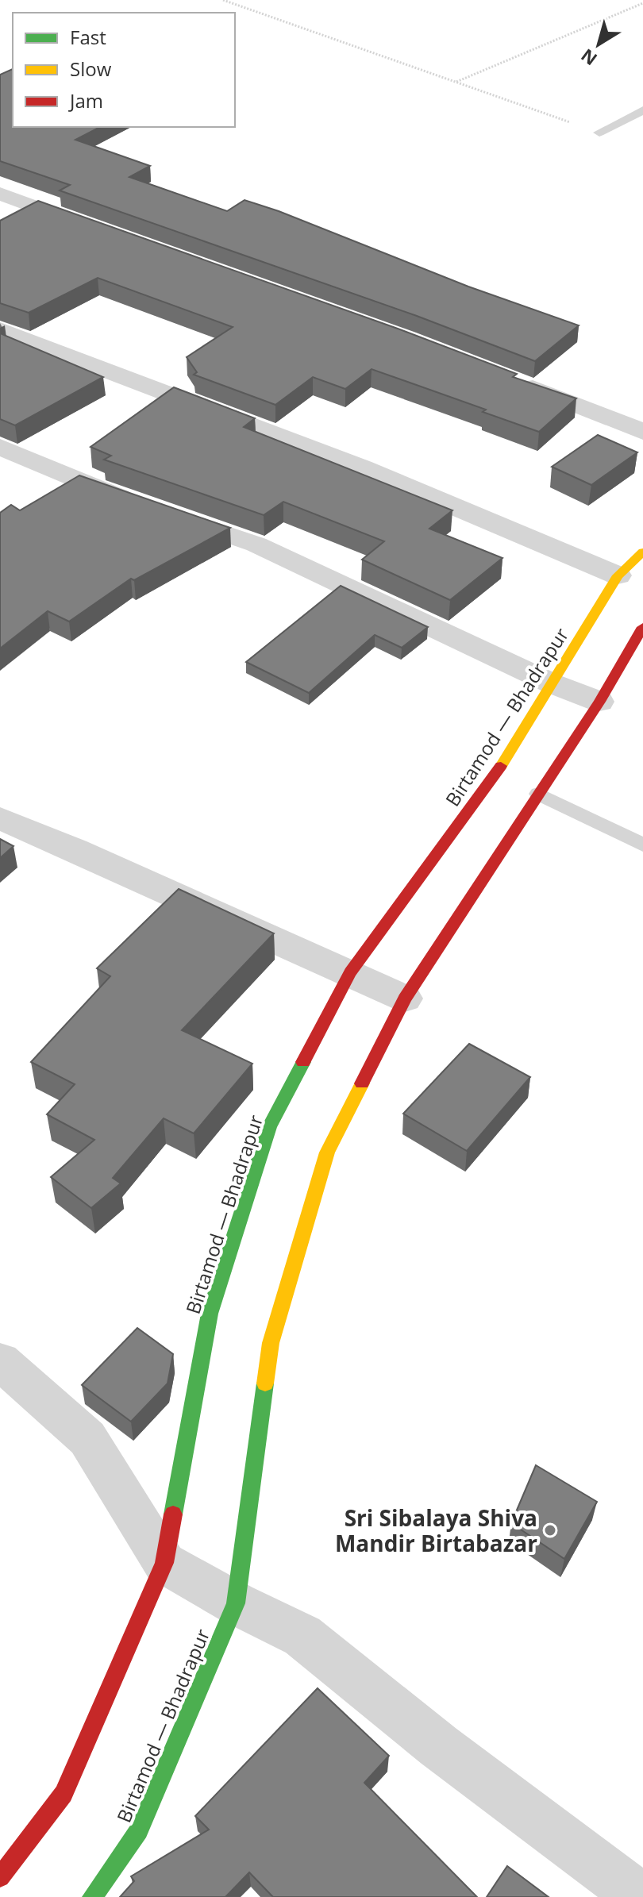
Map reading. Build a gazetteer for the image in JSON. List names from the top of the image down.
{
  "streets": {
    "main road": ["Birtamod — Bhadrapur"]
  },
  "places": ["Sri Sibalaya Shiva Mandir Birtabazar"],
  "legend": ["Fast", "Slow", "Jam"],
  "north": "bottom left"
}
